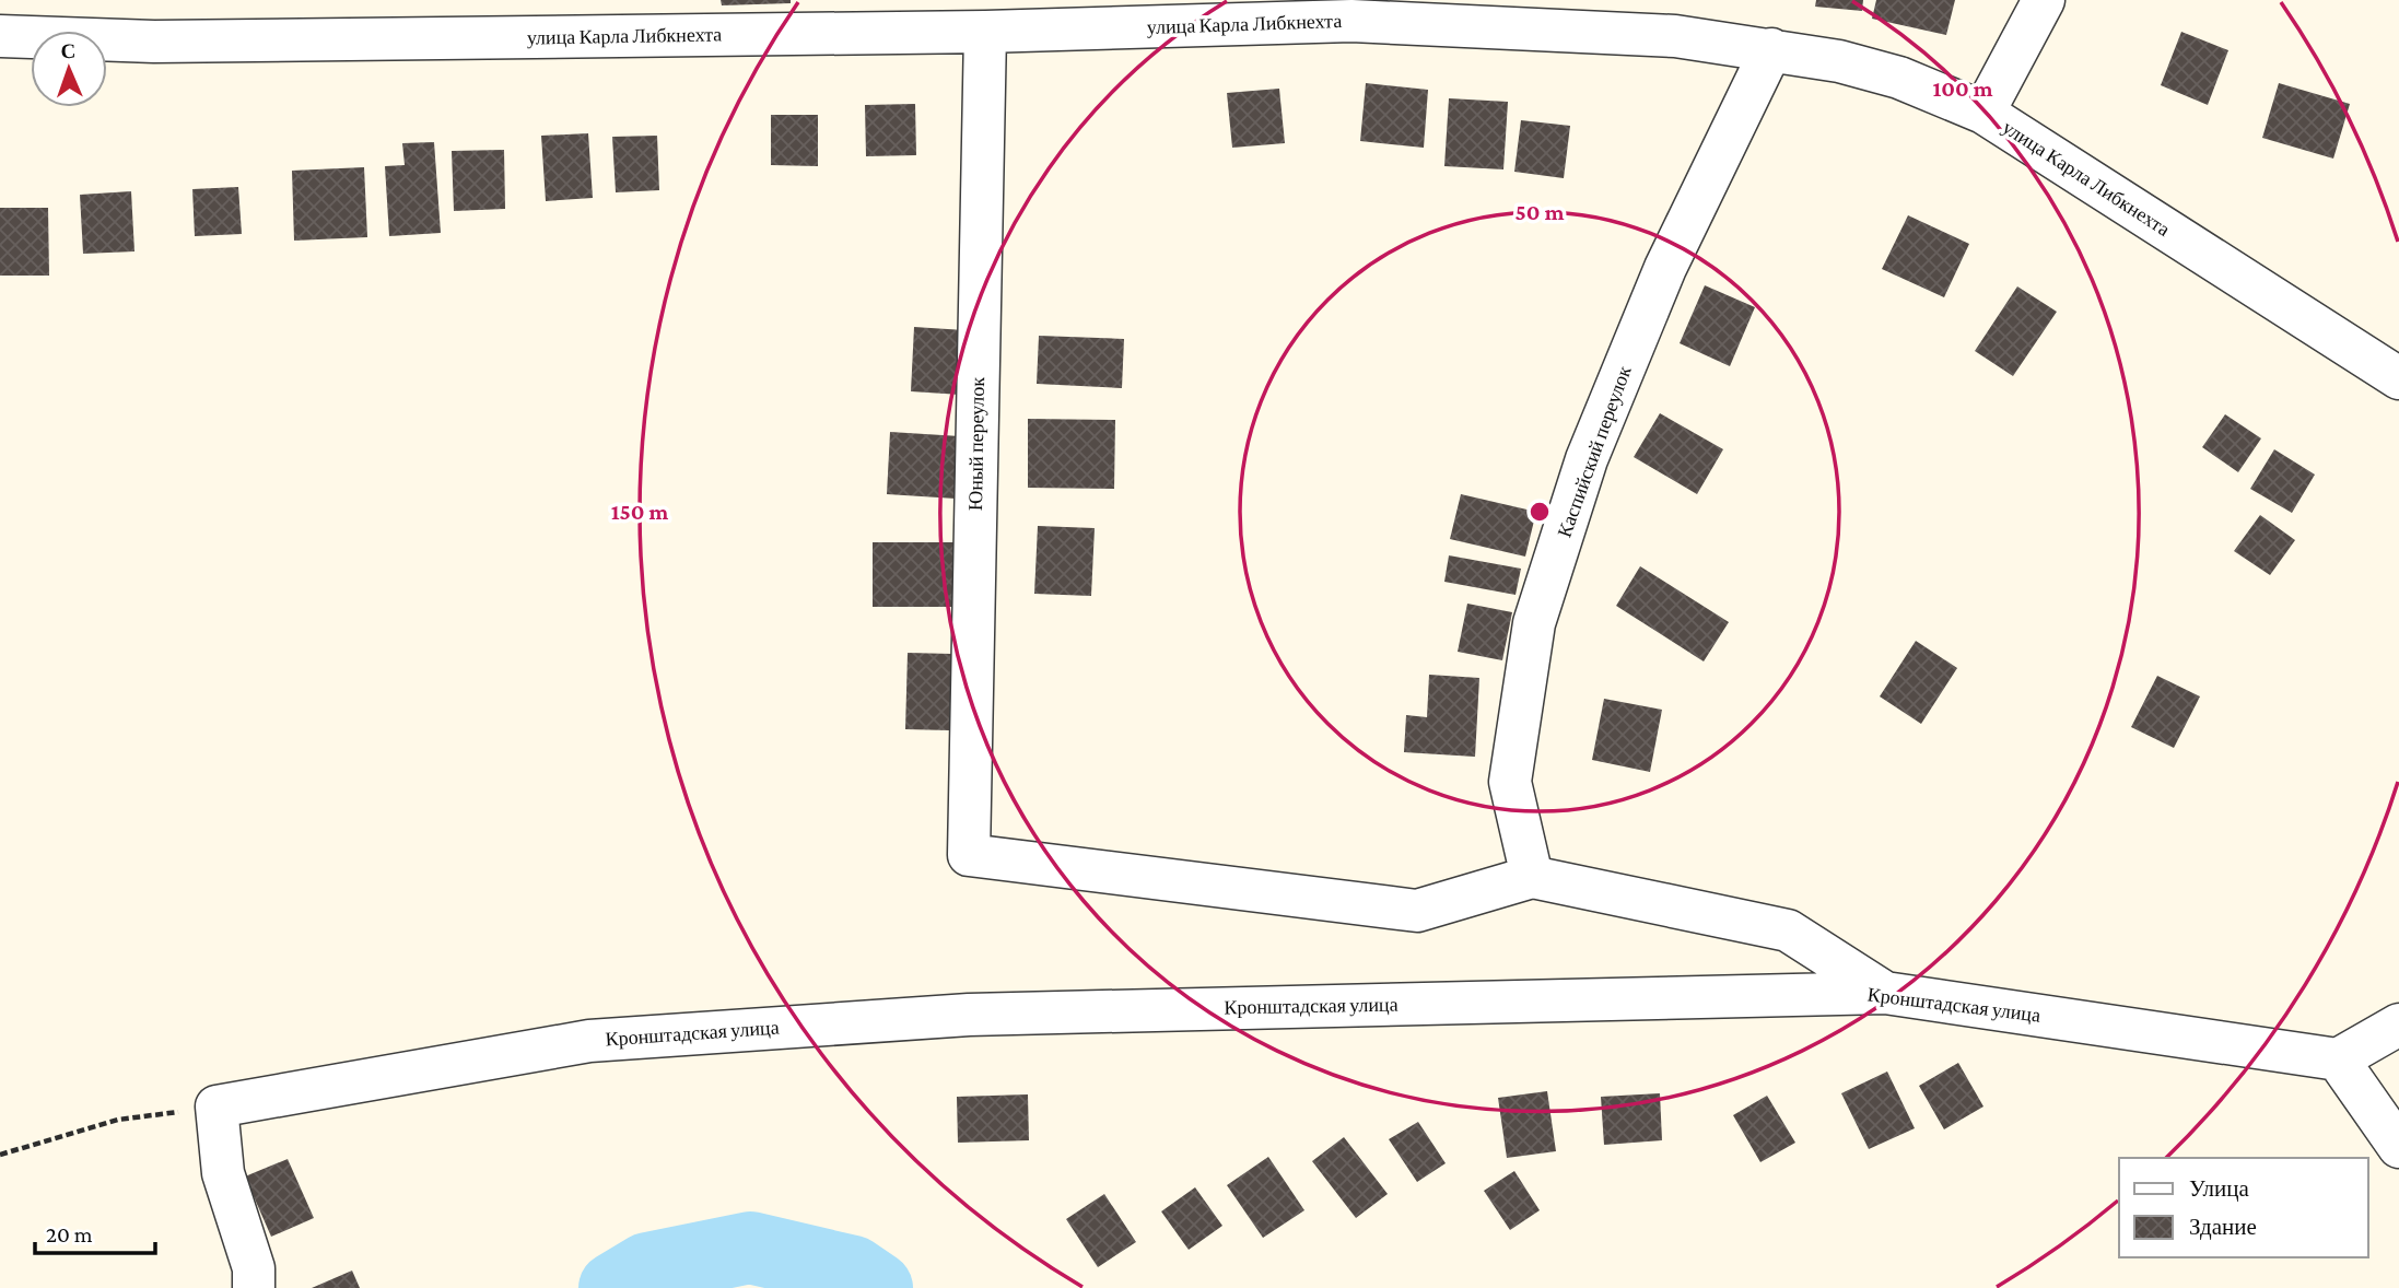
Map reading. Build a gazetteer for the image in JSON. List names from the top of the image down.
{
  "streets": {
    "street": [
      "улица Карла Либкнехта",
      "Юный переулок",
      "Каспийский переулок",
      "Кронштадская улица"
    ]
  },
  "crossings": [
    ["улица Карла Либкнехта", "Юный переулок"],
    ["улица Карла Либкнехта", "Каспийский переулок"],
    ["Юный переулок", "Каспийский переулок"]
  ],
  "legend": ["Улица", "Здание"],
  "scale_bar": "20 m",
  "north": "top",
  "rings": ["100 m", "50 m", "150 m"]
}
